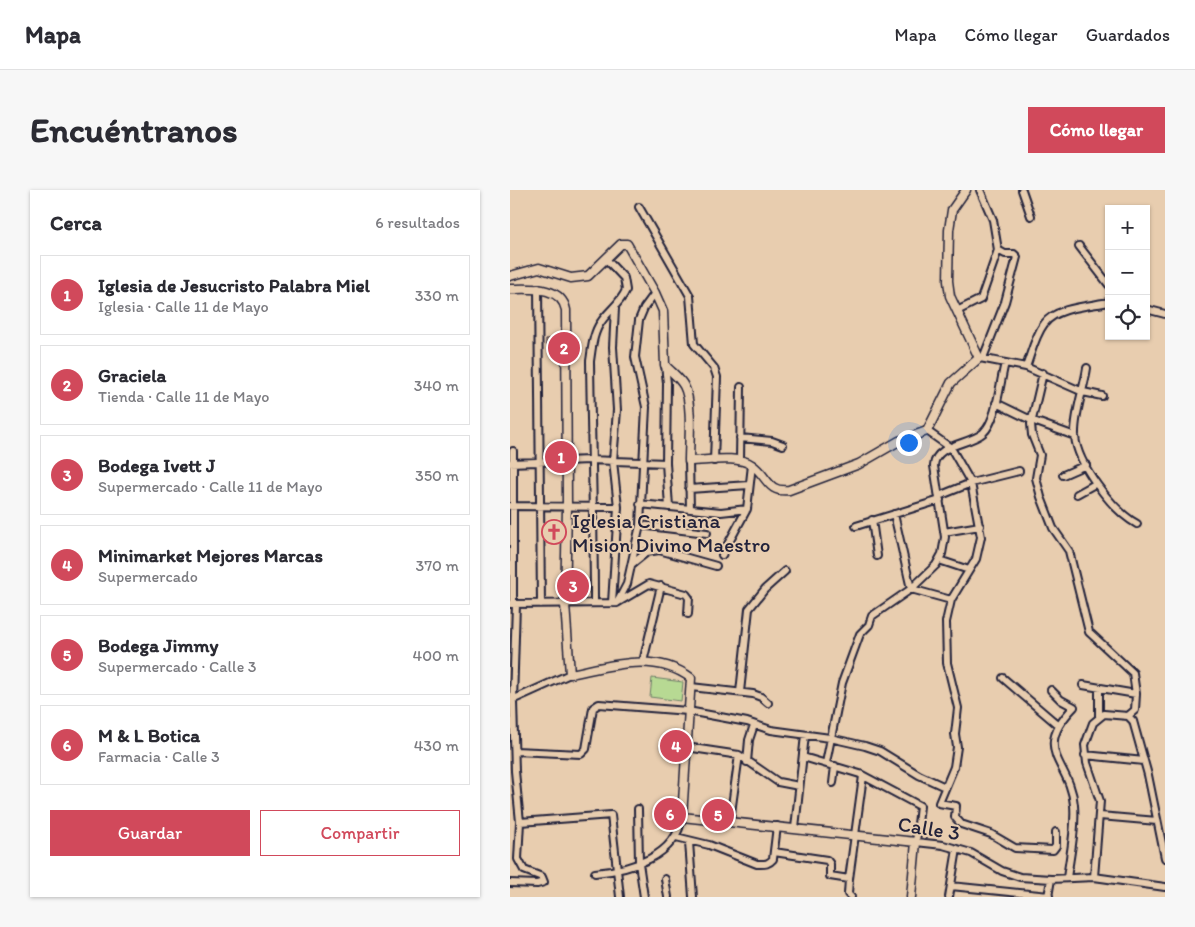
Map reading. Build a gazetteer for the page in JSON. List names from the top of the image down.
{
  "streets": {
    "street": ["Calle 3"]
  },
  "places": {
    "church": ["Iglesia Cristiana Mision Divino Maestro"]
  },
  "page": {
    "header": "Mapa",
    "nav": ["Mapa", "Cómo llegar", "Guardados"],
    "buttons": [
      "Cómo llegar",
      ["Guardar", "Compartir"]
    ],
    "title": "Encuéntranos",
    "heading": ["Cerca", "6 resultados"],
    "map_buttons": ["+", "−"],
    "list": [
      {
        "mark": "1",
        "name": "Iglesia de Jesucristo Palabra Miel",
        "note": "Iglesia · Calle 11 de Mayo",
        "value": "330 m"
      },
      {
        "mark": "2",
        "name": "Graciela",
        "note": "Tienda · Calle 11 de Mayo",
        "value": "340 m"
      },
      {
        "mark": "3",
        "name": "Bodega Ivett J",
        "note": "Supermercado · Calle 11 de Mayo",
        "value": "350 m"
      },
      {
        "mark": "4",
        "name": "Minimarket Mejores Marcas",
        "note": "Supermercado",
        "value": "370 m"
      },
      {
        "mark": "5",
        "name": "Bodega Jimmy",
        "note": "Supermercado · Calle 3",
        "value": "400 m"
      },
      {
        "mark": "6",
        "name": "M & L Botica",
        "note": "Farmacia · Calle 3",
        "value": "430 m"
      }
    ],
    "pins": [
      "2",
      "1",
      "3",
      "4",
      "6",
      "5"
    ]
  }
}
